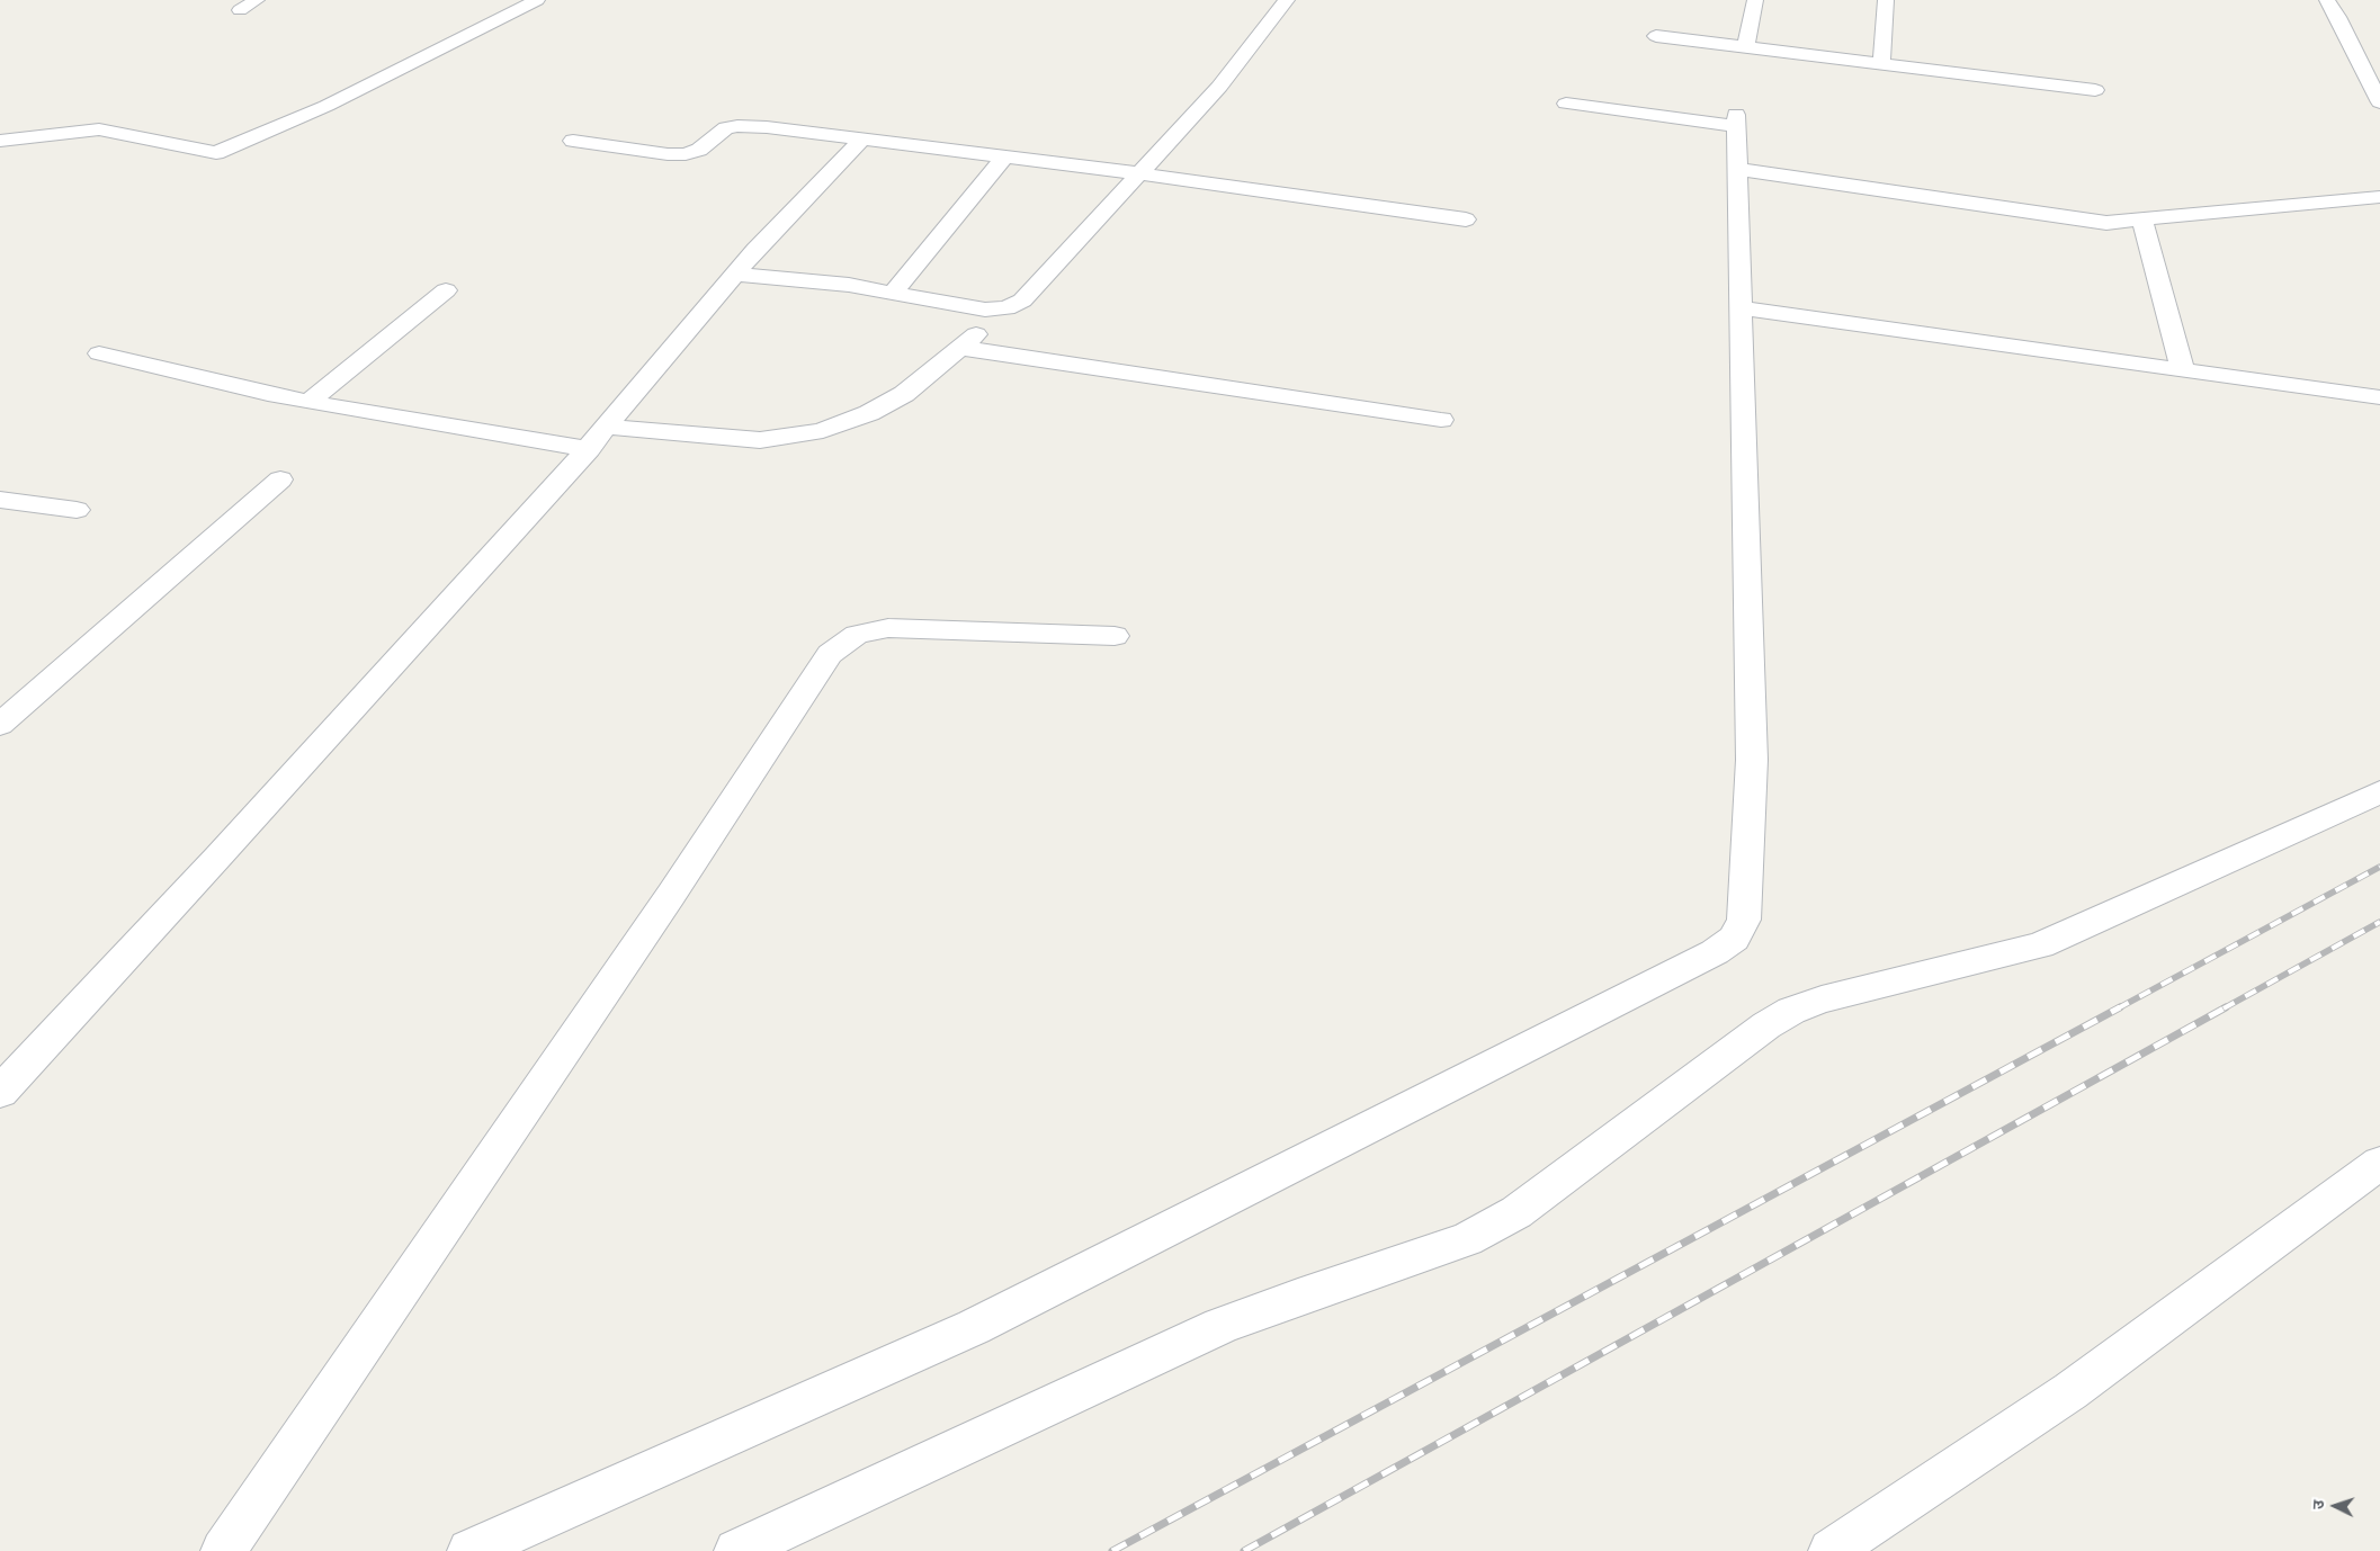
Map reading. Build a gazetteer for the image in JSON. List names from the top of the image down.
{
  "north": "left"
}
